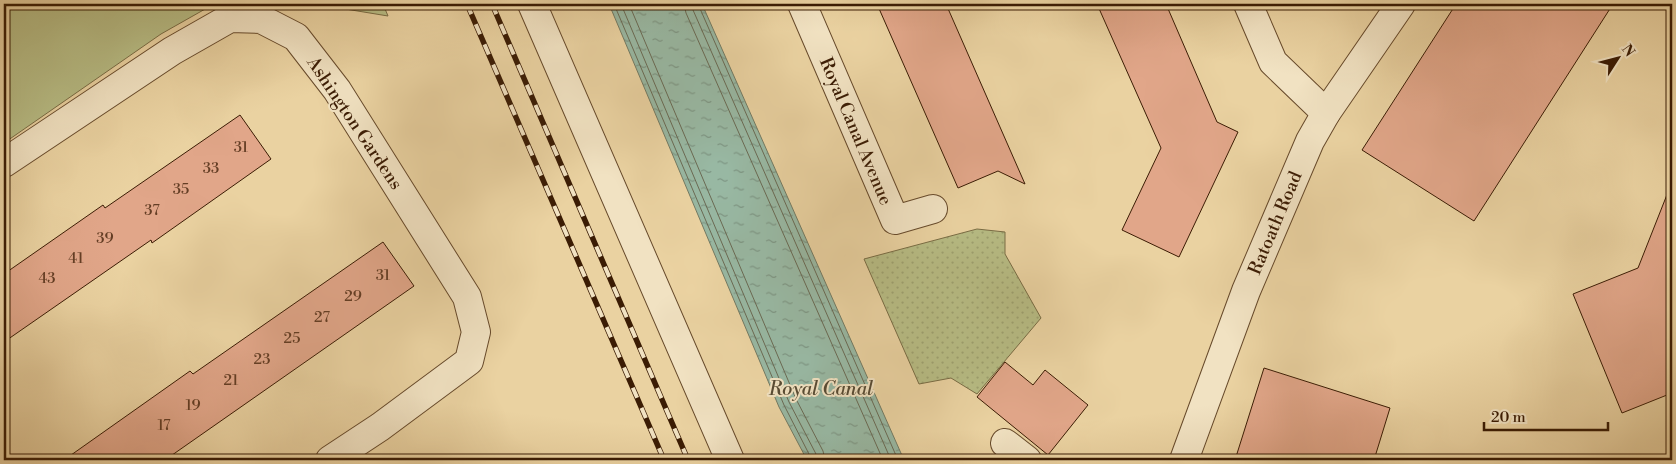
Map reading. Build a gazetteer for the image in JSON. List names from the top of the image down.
{
  "streets": {
    "street": ["Ashington Gardens", "Royal Canal Avenue", "Ratoath Road"]
  },
  "water": ["Royal Canal"],
  "house_numbers": [
    "31",
    "33",
    "35",
    "37",
    "39",
    "41",
    "31",
    "43",
    "29",
    "27",
    "25",
    "23",
    "21",
    "19",
    "17"
  ],
  "scale_bar": "20 m",
  "north": "top right"
}
